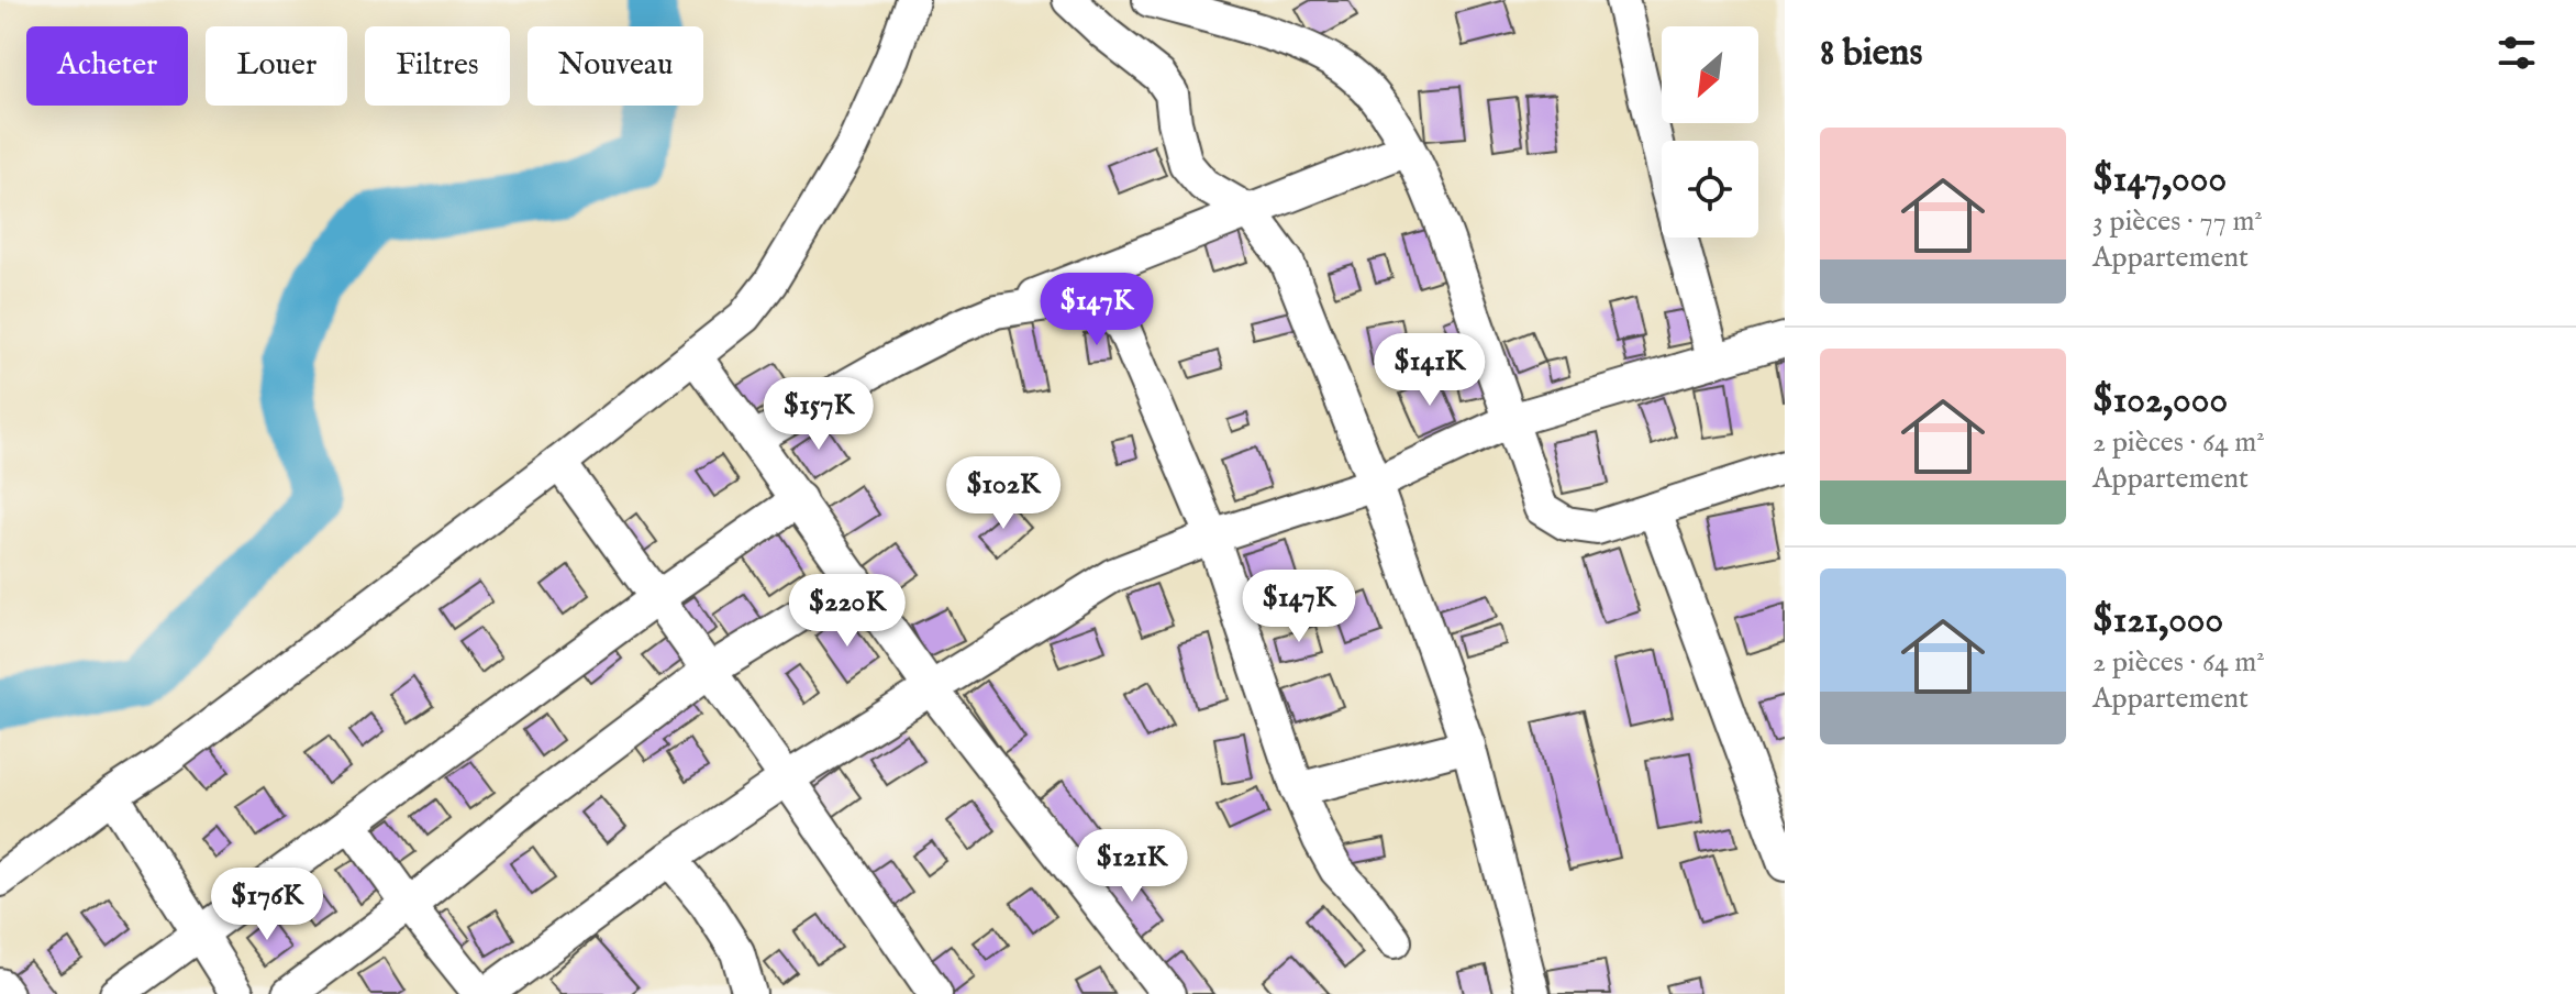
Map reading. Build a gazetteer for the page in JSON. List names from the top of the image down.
{
  "north": "bottom left",
  "page": {
    "heading": "8 biens",
    "chip": [
      "Acheter",
      "Louer",
      "Filtres",
      "Nouveau"
    ],
    "list": [
      {
        "name": "$147,000",
        "note": "3 pièces · 77 m² · Appartement"
      },
      {
        "name": "$102,000",
        "note": "2 pièces · 64 m² · Appartement"
      },
      {
        "name": "$121,000",
        "note": "2 pièces · 64 m² · Appartement"
      }
    ],
    "price": [
      "$147K",
      "$141K",
      "$157K",
      "$102K",
      "$147K",
      "$220K",
      "$121K",
      "$176K"
    ]
  }
}
